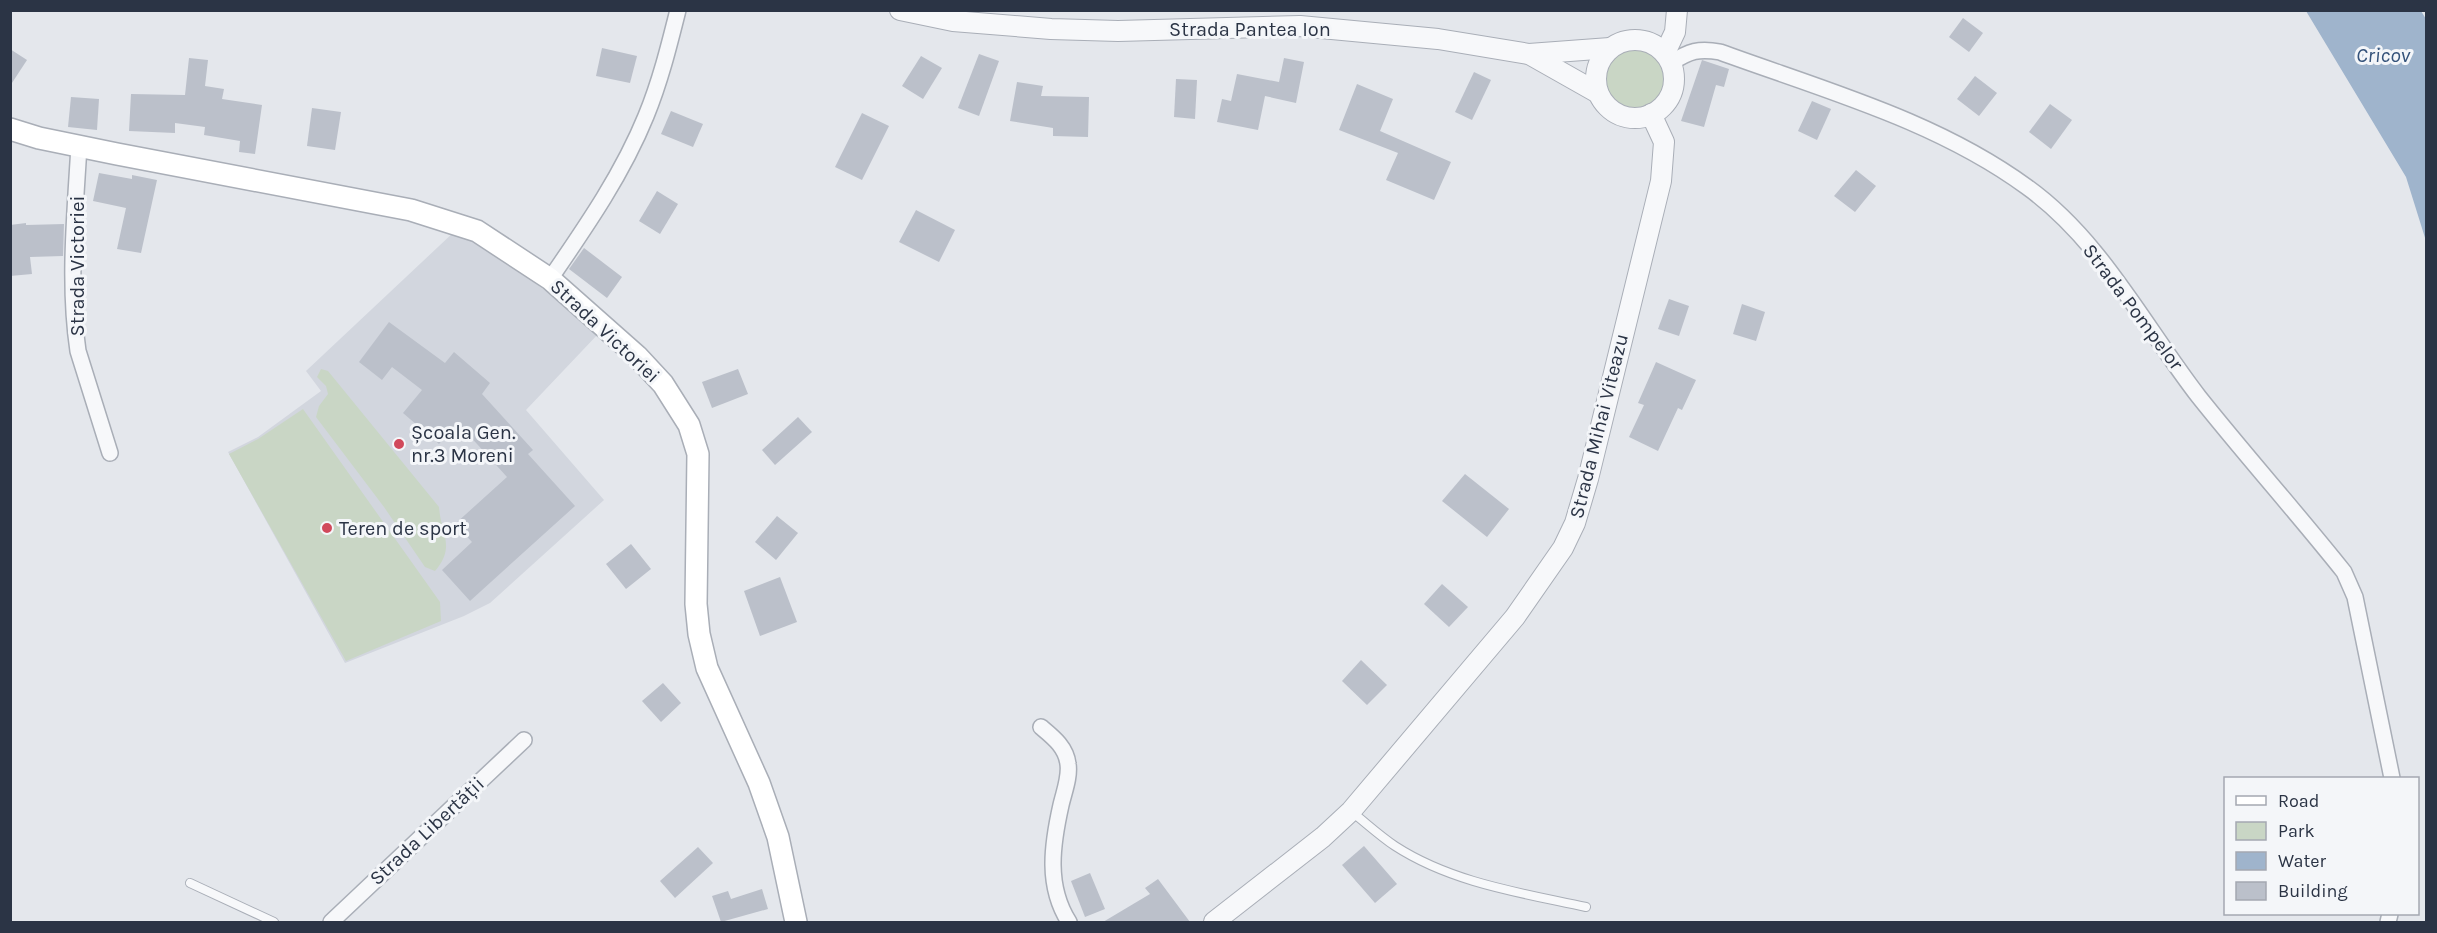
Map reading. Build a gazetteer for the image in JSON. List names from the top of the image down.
{
  "streets": {
    "main road": ["Strada Victoriei"],
    "street": [
      "Strada Pantea Ion",
      "Strada Pompelor",
      "Strada Mihai Viteazu",
      "Strada Libertății"
    ]
  },
  "crossings": [
    ["Strada Pantea Ion", "Strada Pompelor"],
    ["Strada Pantea Ion", "Strada Mihai Viteazu"],
    ["Strada Pompelor", "Strada Mihai Viteazu"]
  ],
  "water": ["Cricov"],
  "places": ["Școala Gen. nr.3 Moreni", "Teren de sport"],
  "legend": [
    "Road",
    "Park",
    "Water",
    "Building"
  ]
}
